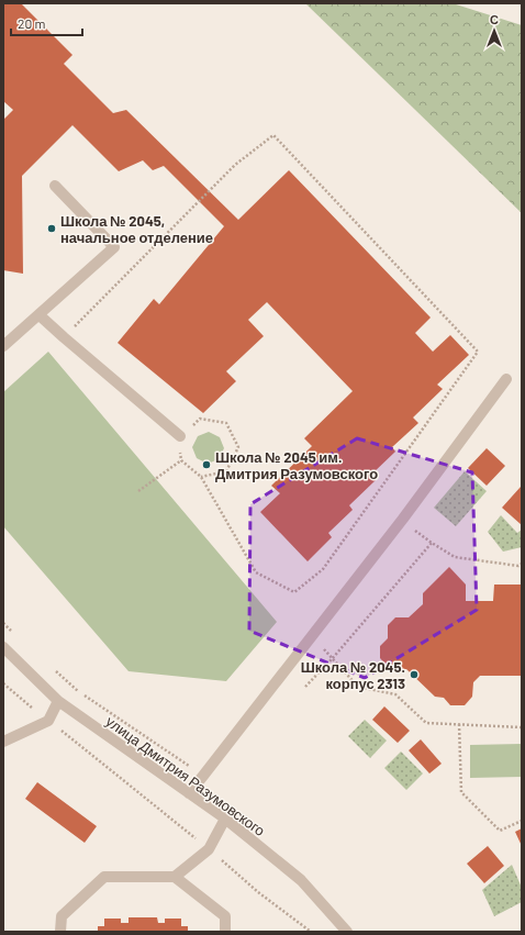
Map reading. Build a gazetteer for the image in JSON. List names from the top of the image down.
{
  "streets": {
    "street": ["улица Дмитрия Разумовского"]
  },
  "places": ["Школа № 2045, начальное отделение", "Школа № 2045 им. Дмитрия Разумовского", "Школа № 2045. корпус 2313"],
  "scale_bar": "20 m",
  "north": "top"
}
